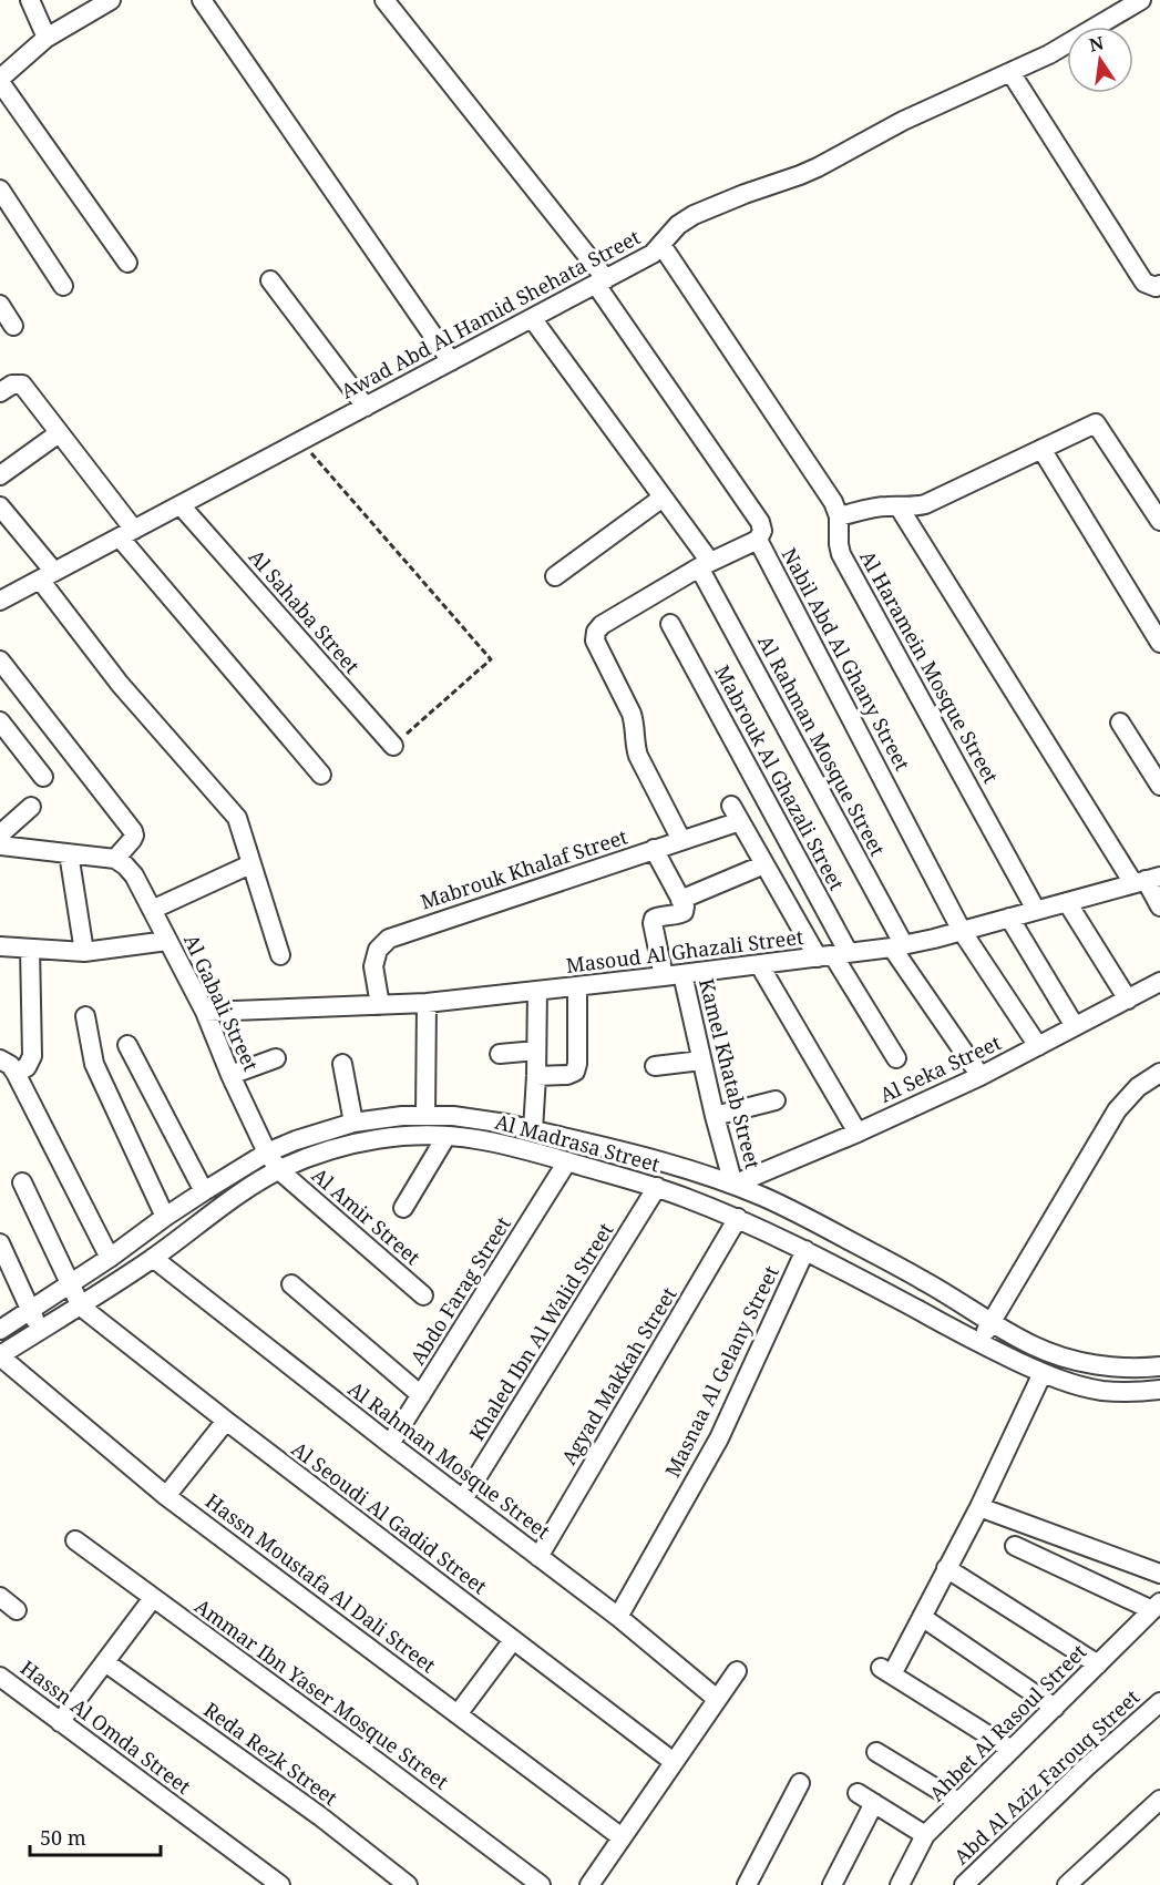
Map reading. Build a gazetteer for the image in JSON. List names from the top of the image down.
{
  "streets": {
    "street": [
      "Awad Abd Al Hamid Shehata Street",
      "Al Sahaba Street",
      "Nabil Abd Al Ghany Street",
      "Al Haramein Mosque Street",
      "Al Rahman Mosque Street",
      "Mabrouk Al Ghazali Street",
      "Mabrouk Khalaf Street",
      "Masoud Al Ghazali Street",
      "Al Gabali Street",
      "Al Seka Street",
      "Kamel Khatab Street",
      "Al Madrasa Street",
      "Al Amir Street",
      "Abdo Farag Street",
      "Khaled Ibn Al Walid Street",
      "Masnaa Al Gelany Street",
      "Agyad Makkah Street",
      "Al Seoudi Al Gadid Street",
      "Hassn Moustafa Al Dali Street",
      "Ammar Ibn Yaser Mosque Street",
      "Ahbet Al Rasoul Street",
      "Hassn Al Omda Street",
      "Reda Rezk Street",
      "Abd Al Aziz Farouq Street"
    ]
  },
  "crossings": [
    ["Awad Abd Al Hamid Shehata Street", "Al Sahaba Street"],
    ["Awad Abd Al Hamid Shehata Street", "Nabil Abd Al Ghany Street"],
    ["Awad Abd Al Hamid Shehata Street", "Al Haramein Mosque Street"],
    ["Awad Abd Al Hamid Shehata Street", "Al Rahman Mosque Street"],
    ["Nabil Abd Al Ghany Street", "Masoud Al Ghazali Street"],
    ["Nabil Abd Al Ghany Street", "Al Seka Street"],
    ["Al Haramein Mosque Street", "Masoud Al Ghazali Street"],
    ["Al Rahman Mosque Street", "Masoud Al Ghazali Street"],
    ["Al Rahman Mosque Street", "Al Seka Street"],
    ["Al Rahman Mosque Street", "Al Madrasa Street"],
    ["Al Rahman Mosque Street", "Abdo Farag Street"],
    ["Al Rahman Mosque Street", "Khaled Ibn Al Walid Street"],
    ["Al Rahman Mosque Street", "Masnaa Al Gelany Street"],
    ["Al Rahman Mosque Street", "Agyad Makkah Street"],
    ["Mabrouk Al Ghazali Street", "Mabrouk Khalaf Street"],
    ["Mabrouk Al Ghazali Street", "Masoud Al Ghazali Street"],
    ["Mabrouk Khalaf Street", "Masoud Al Ghazali Street"],
    ["Masoud Al Ghazali Street", "Al Gabali Street"],
    ["Masoud Al Ghazali Street", "Kamel Khatab Street"],
    ["Al Gabali Street", "Al Madrasa Street"],
    ["Al Gabali Street", "Al Amir Street"],
    ["Al Seka Street", "Kamel Khatab Street"],
    ["Al Seka Street", "Al Madrasa Street"],
    ["Kamel Khatab Street", "Al Madrasa Street"],
    ["Al Madrasa Street", "Al Amir Street"],
    ["Al Madrasa Street", "Abdo Farag Street"],
    ["Al Madrasa Street", "Khaled Ibn Al Walid Street"],
    ["Al Madrasa Street", "Masnaa Al Gelany Street"],
    ["Al Madrasa Street", "Agyad Makkah Street"],
    ["Al Madrasa Street", "Al Seoudi Al Gadid Street"],
    ["Al Madrasa Street", "Hassn Moustafa Al Dali Street"]
  ],
  "scale_bar": "50 m",
  "north": "top"
}
